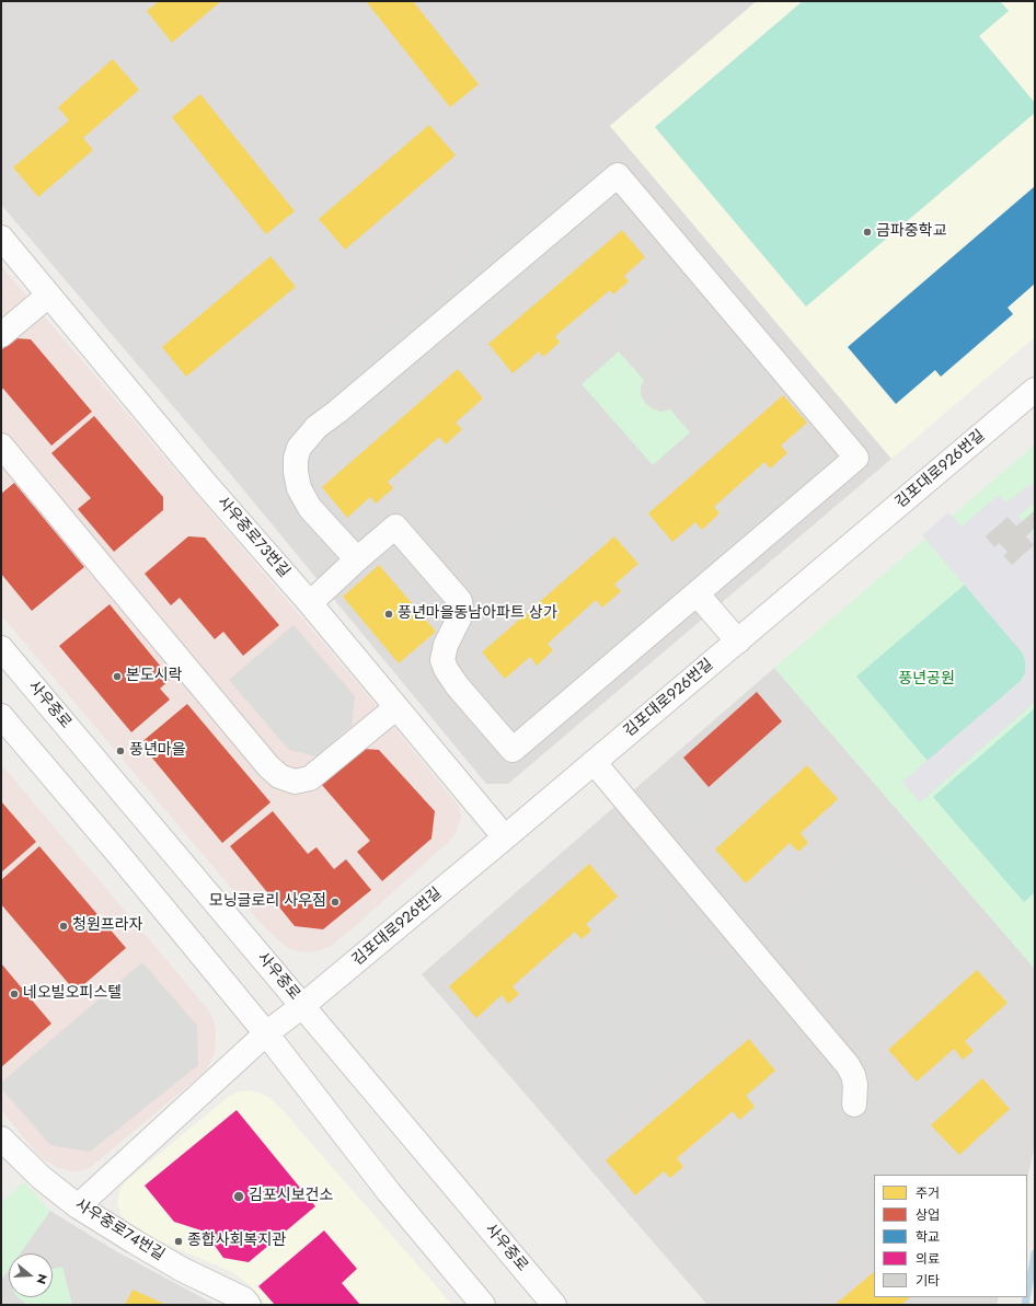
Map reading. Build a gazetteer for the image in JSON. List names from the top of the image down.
{
  "streets": {
    "street": [
      "김포대로926번길",
      "사우중로73번길",
      "사우중로",
      "사우중로74번길"
    ]
  },
  "crossings": [
    ["김포대로926번길", "사우중로73번길"],
    ["김포대로926번길", "사우중로"],
    ["김포대로926번길", "사우중로74번길"]
  ],
  "parks": ["풍년공원"],
  "places": [
    "금파중학교",
    "풍년마을동남아파트 상가",
    "본도시락",
    "풍년마을",
    "모닝글로리 사우점",
    "청원프라자",
    "네오빌오피스텔",
    "김포시보건소",
    "종합사회복지관"
  ],
  "legend": [
    "주거",
    "상업",
    "학교",
    "의료",
    "기타"
  ],
  "north": "right"
}
